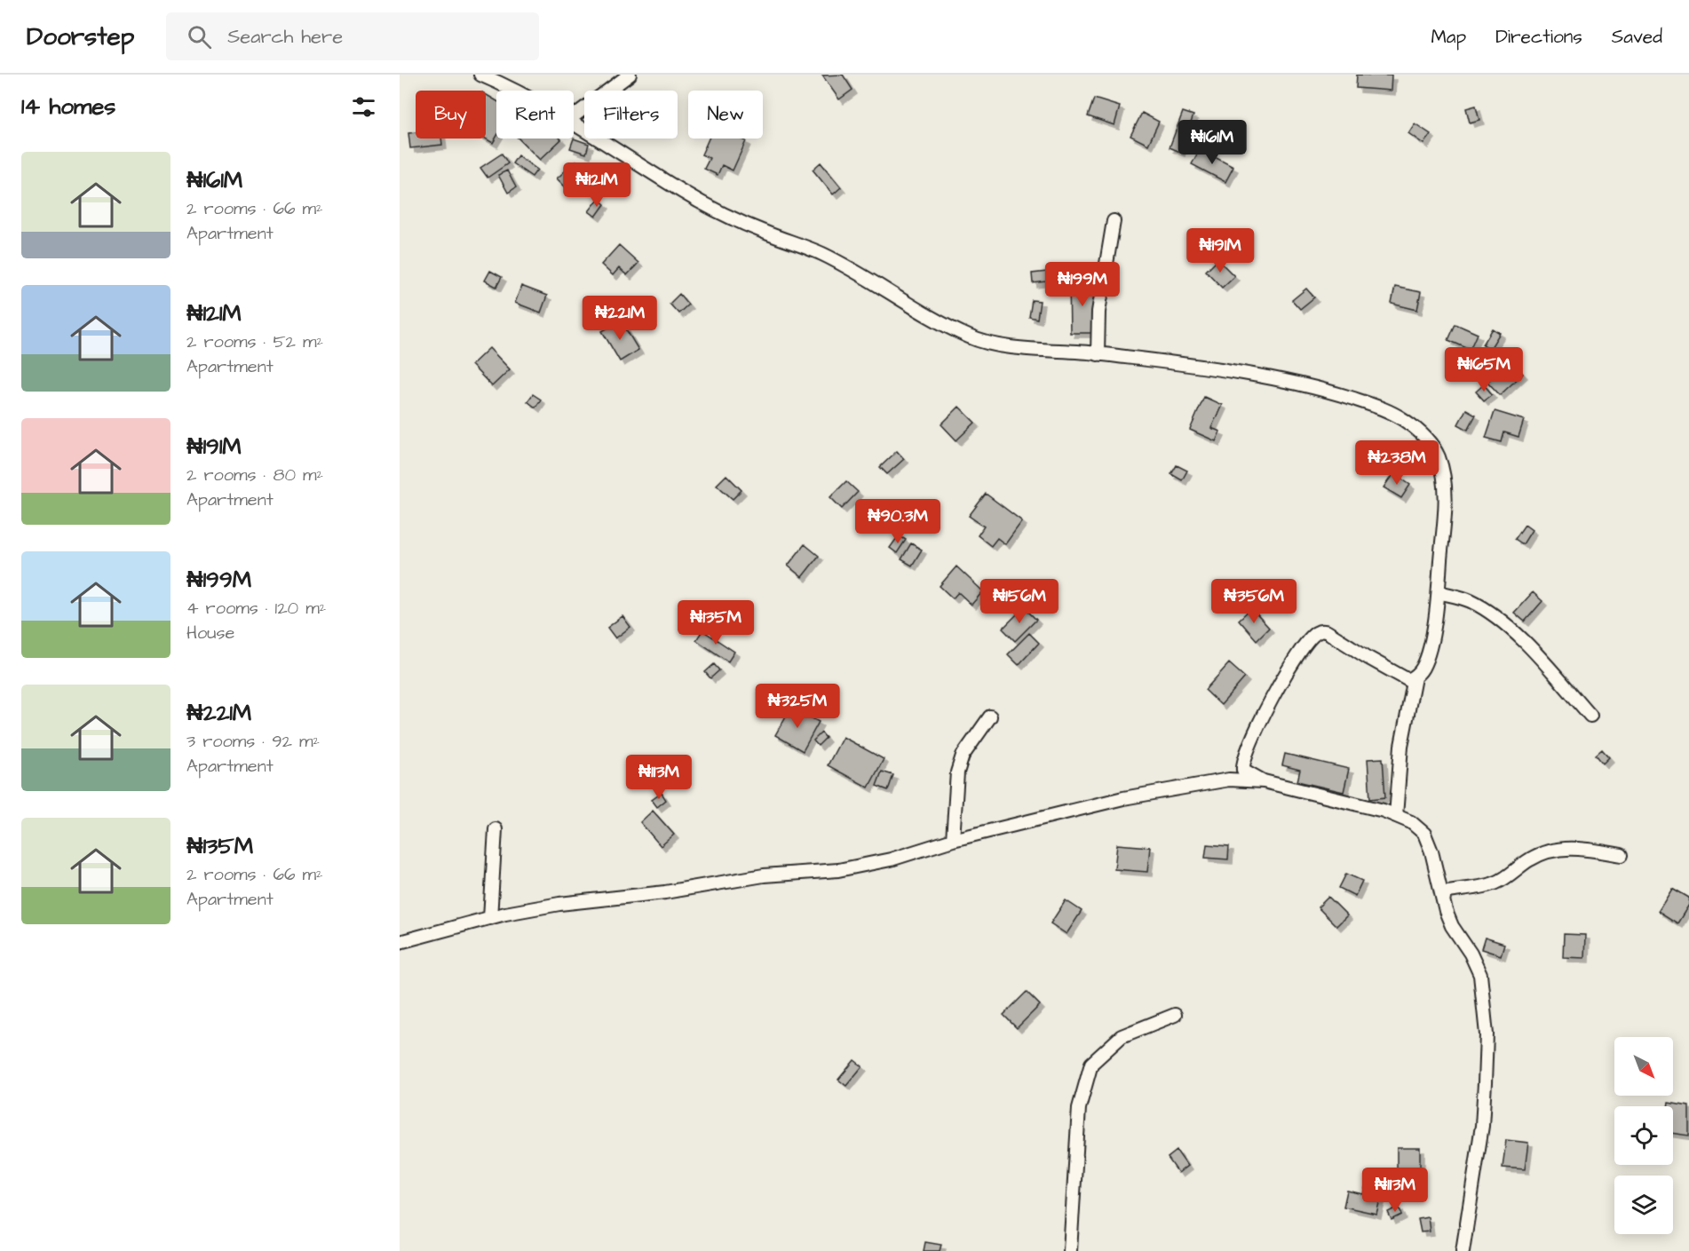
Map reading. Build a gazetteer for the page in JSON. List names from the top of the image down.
{
  "north": "bottom right",
  "page": {
    "header": "Doorstep",
    "search": "Search here",
    "nav": ["Map", "Directions", "Saved"],
    "heading": "14 homes",
    "chip": [
      "Buy",
      "Rent",
      "Filters",
      "New"
    ],
    "price": [
      "₦161M",
      "₦121M",
      "₦191M",
      "₦199M",
      "₦221M",
      "₦165M",
      "₦238M",
      "₦90.3M",
      "₦156M",
      "₦356M",
      "₦135M",
      "₦325M",
      "₦113M",
      "₦113M"
    ],
    "list": [
      {
        "name": "₦161M",
        "note": "2 rooms · 66 m² · Apartment"
      },
      {
        "name": "₦121M",
        "note": "2 rooms · 52 m² · Apartment"
      },
      {
        "name": "₦191M",
        "note": "2 rooms · 80 m² · Apartment"
      },
      {
        "name": "₦199M",
        "note": "4 rooms · 120 m² · House"
      },
      {
        "name": "₦221M",
        "note": "3 rooms · 92 m² · Apartment"
      },
      {
        "name": "₦135M",
        "note": "2 rooms · 66 m² · Apartment"
      }
    ]
  }
}
